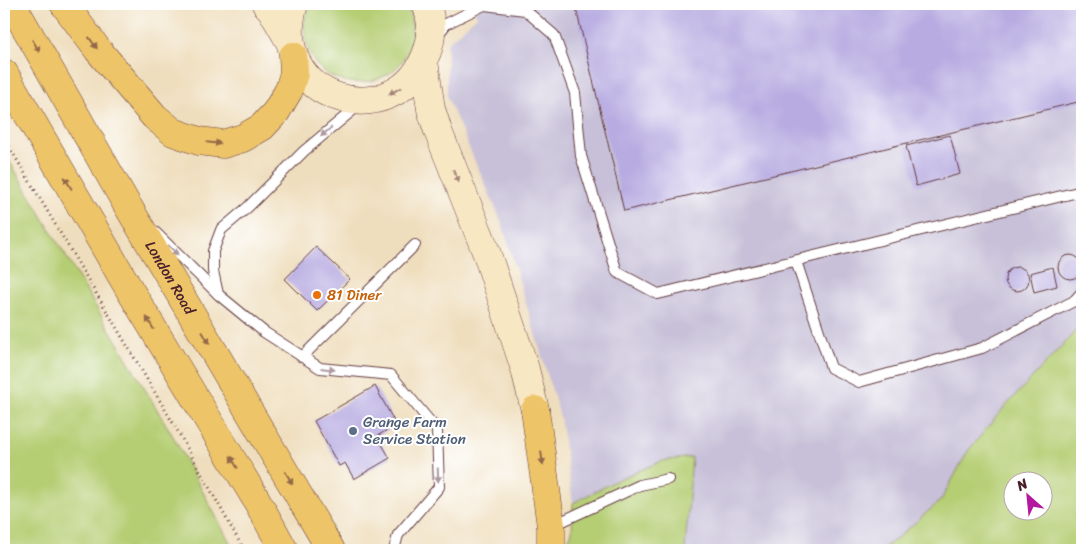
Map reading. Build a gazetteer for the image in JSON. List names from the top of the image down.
{
  "streets": {
    "highway": ["London Road"]
  },
  "places": ["81 Diner", "Grange Farm Service Station"],
  "north": "top left"
}
